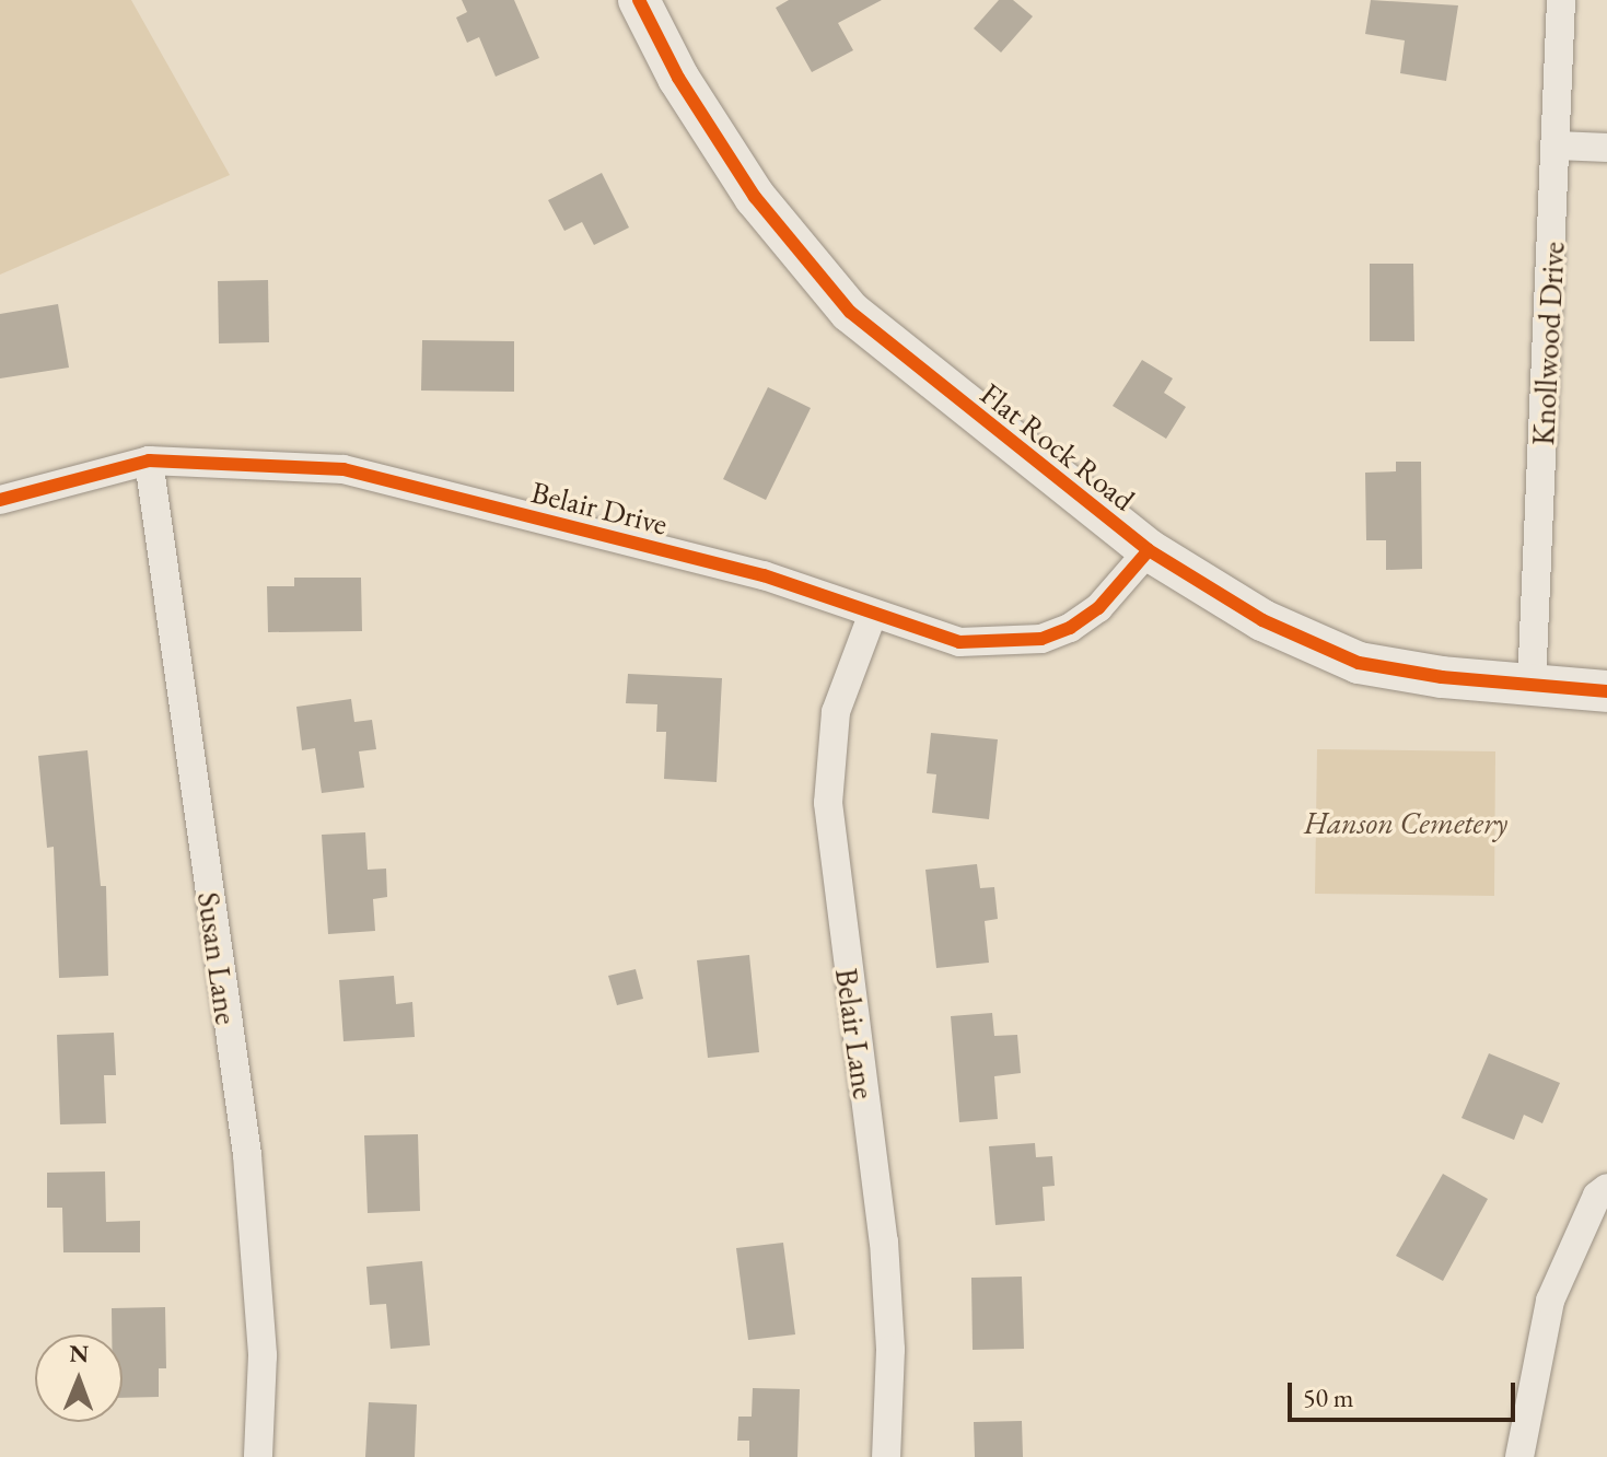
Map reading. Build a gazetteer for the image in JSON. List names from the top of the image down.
{
  "streets": {
    "street": [
      "Knollwood Drive",
      "Flat Rock Road",
      "Belair Drive",
      "Susan Lane",
      "Belair Lane"
    ]
  },
  "crossings": [
    ["Knollwood Drive", "Flat Rock Road"],
    ["Flat Rock Road", "Belair Drive"],
    ["Belair Drive", "Susan Lane"],
    ["Belair Drive", "Belair Lane"]
  ],
  "parks": ["Hanson Cemetery"],
  "scale_bar": "50 m",
  "north": "top"
}
